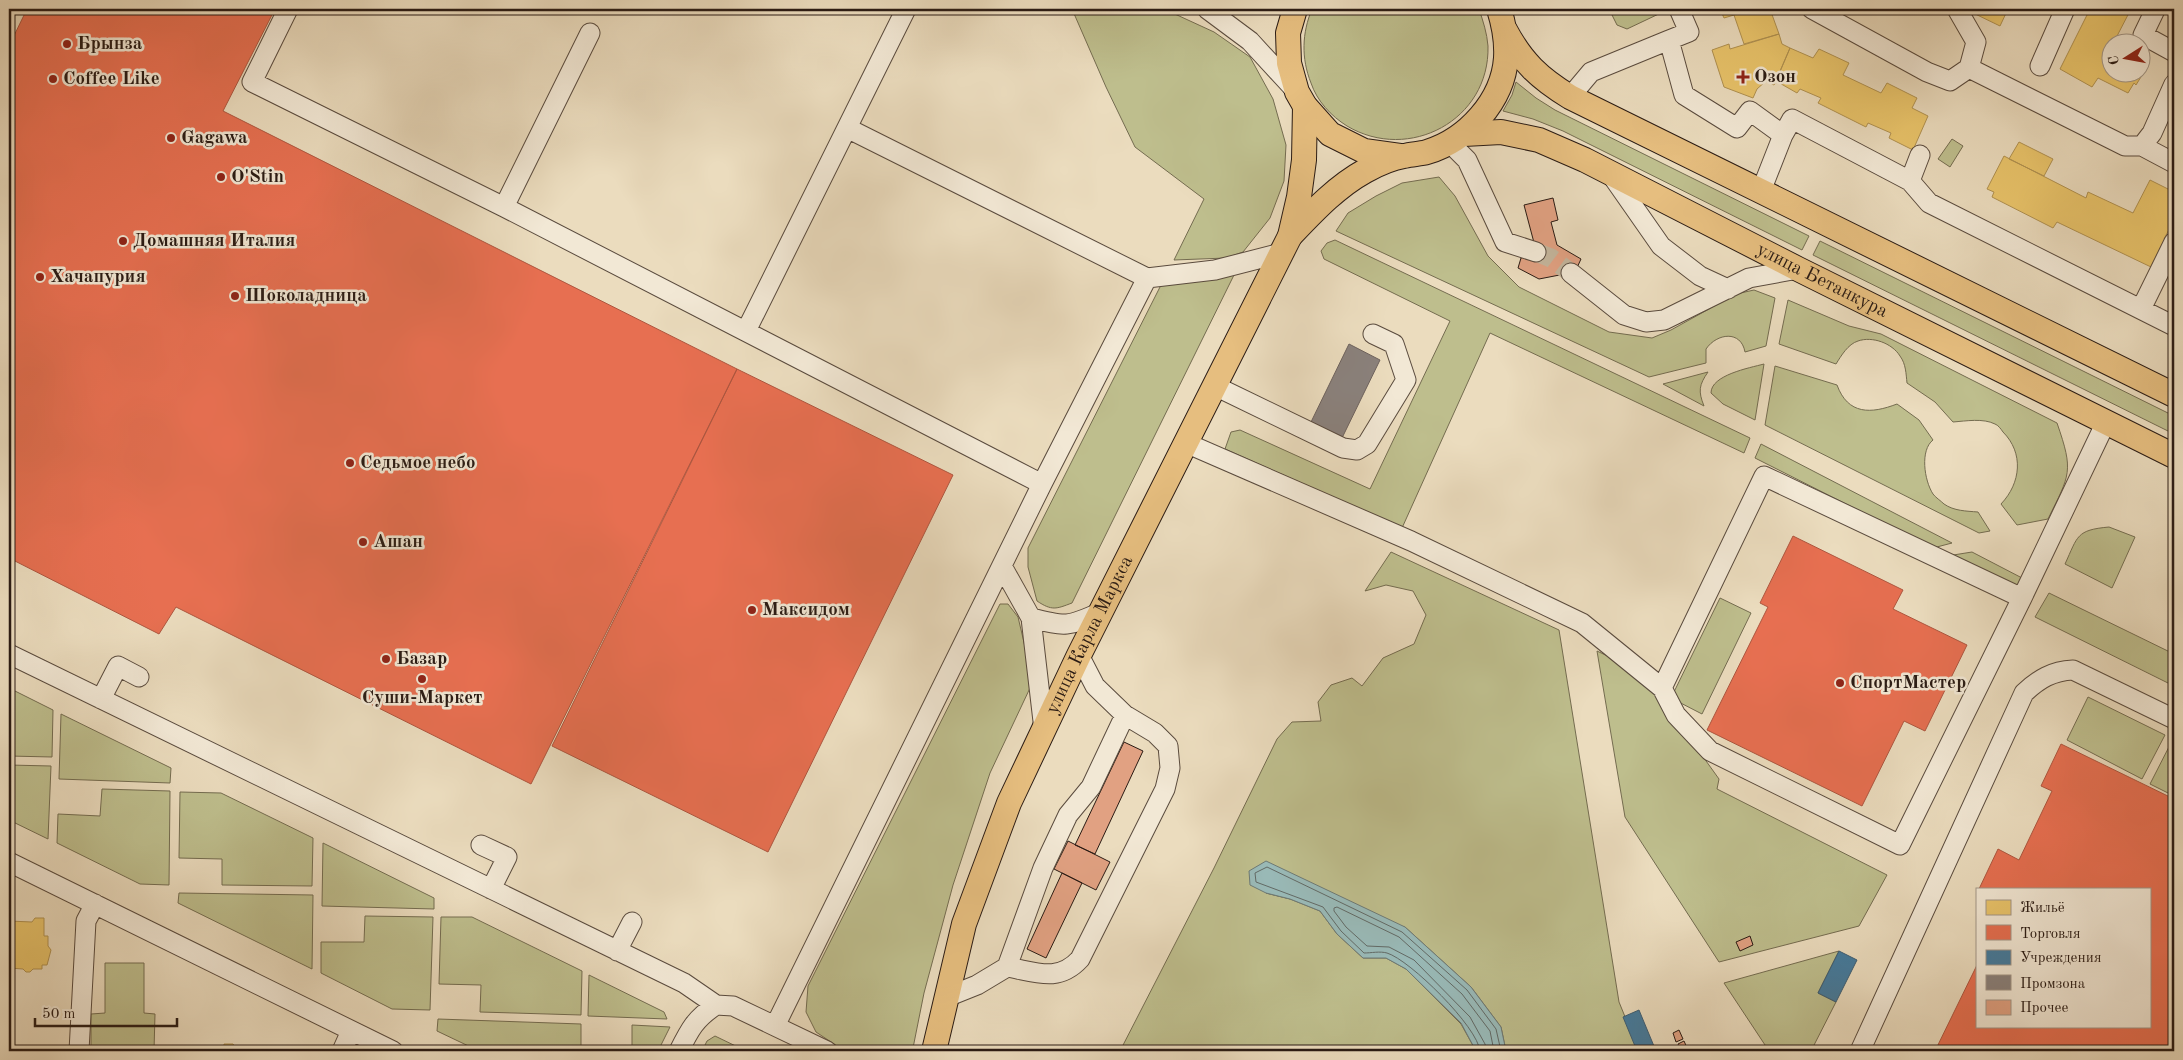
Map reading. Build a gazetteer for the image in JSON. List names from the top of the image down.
{
  "streets": {
    "main road": ["улица Бетанкура", "улица Карла Маркса"]
  },
  "places": {
    "other": [
      "Брынза",
      "Coffee Like",
      "Gagawa",
      "O'Stin",
      "Домашняя Италия",
      "Хачапурия",
      "Шоколадница",
      "Седьмое небо",
      "Ашан",
      "Максидом",
      "Базар",
      "Суши-Маркет",
      "СпортМастер"
    ],
    "health": ["Озон"]
  },
  "legend": [
    "Жильё",
    "Торговля",
    "Учреждения",
    "Промзона",
    "Прочее"
  ],
  "scale_bar": "50 m",
  "north": "left"
}
